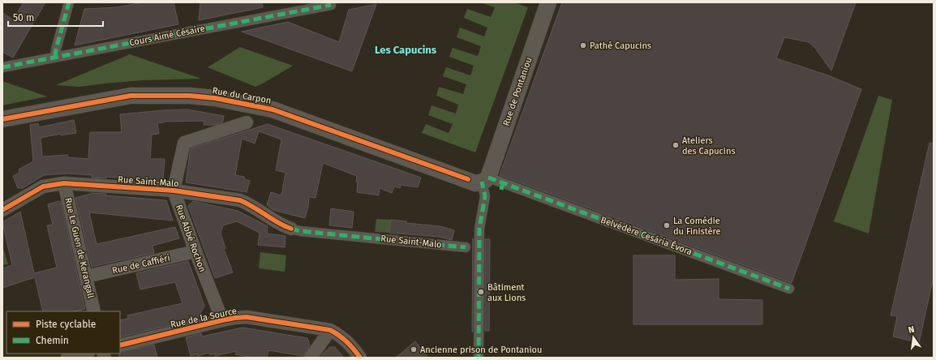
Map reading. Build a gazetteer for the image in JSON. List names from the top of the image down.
{
  "streets": {
    "street": [
      "Cours Aimé Césaire",
      "Rue de Pontaniou",
      "Rue du Carpon",
      "Rue Saint-Malo",
      "Belvédère Cesária Évora",
      "Rue Abbé Rochon",
      "Rue Le Guen de Kerangall",
      "Rue de Caffiéri",
      "Rue de la Source"
    ]
  },
  "crossings": [
    ["Rue de Pontaniou", "Rue du Carpon"],
    ["Rue de Pontaniou", "Belvédère Cesária Évora"],
    ["Rue du Carpon", "Belvédère Cesária Évora"],
    ["Rue Saint-Malo", "Rue Abbé Rochon"],
    ["Rue Saint-Malo", "Rue Le Guen de Kerangall"],
    ["Rue Abbé Rochon", "Rue de Caffiéri"],
    ["Rue Abbé Rochon", "Rue de la Source"],
    ["Rue Le Guen de Kerangall", "Rue de Caffiéri"]
  ],
  "districts": ["Les Capucins"],
  "places": [
    "Pathé Capucins",
    "Ateliers des Capucins",
    "La Comédie du Finistère",
    "Bâtiment aux Lions",
    "Ancienne prison de Pontaniou"
  ],
  "legend": ["Piste cyclable", "Chemin"],
  "scale_bar": "50 m",
  "north": "top"
}
